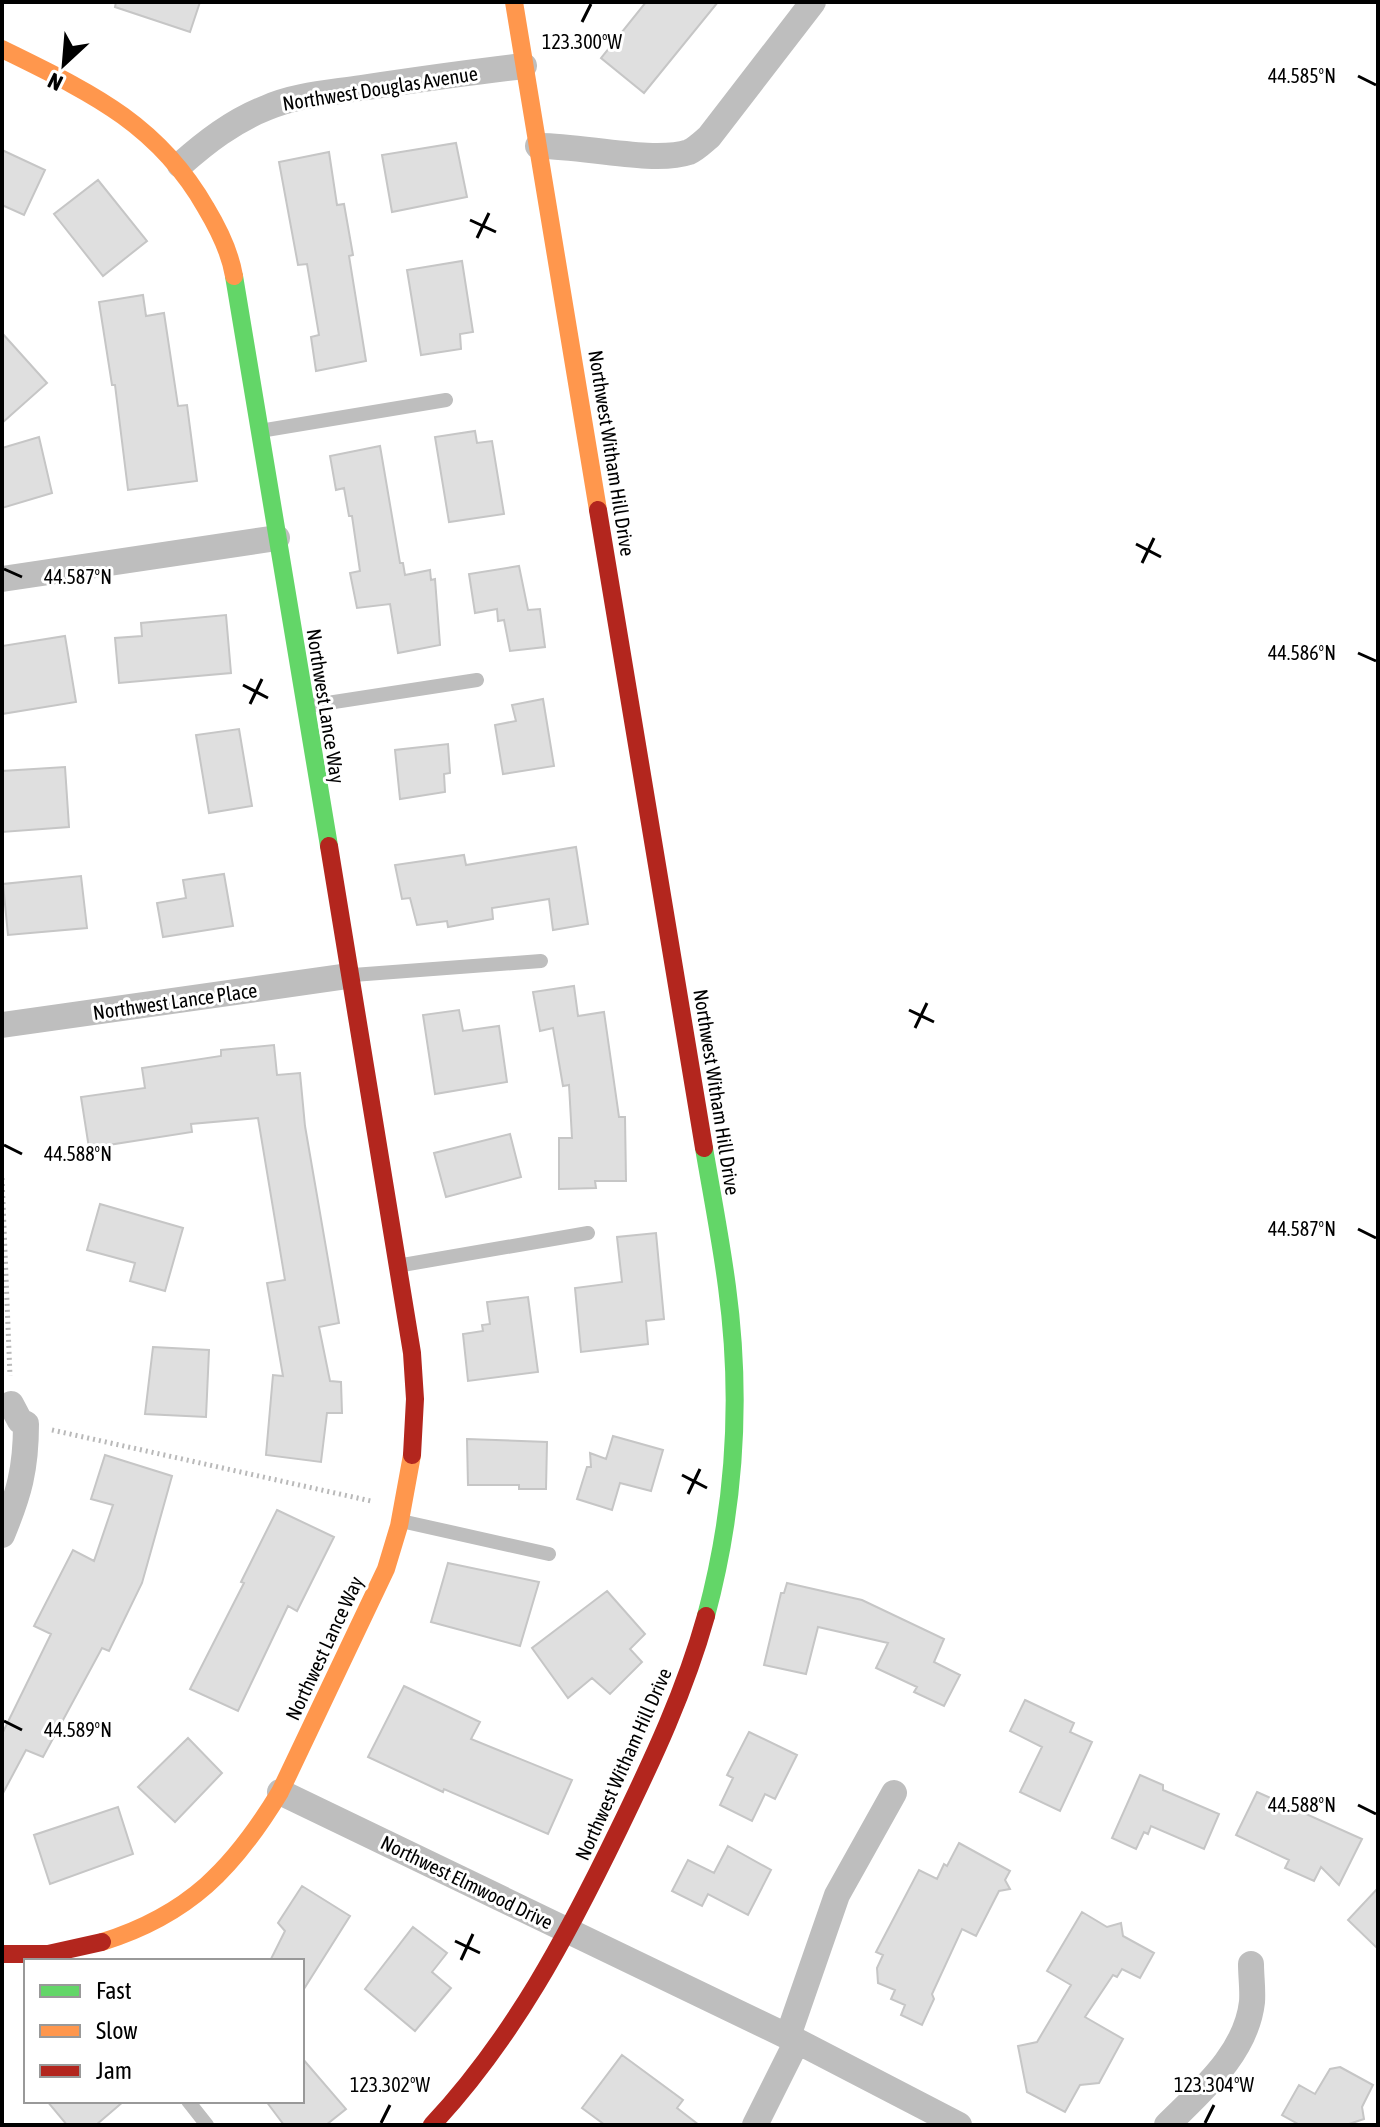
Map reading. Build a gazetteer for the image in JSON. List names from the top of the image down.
{
  "streets": {
    "street": [
      "Northwest Douglas Avenue",
      "Northwest Witham Hill Drive",
      "Northwest Lance Way",
      "Northwest Lance Place",
      "Northwest Elmwood Drive"
    ]
  },
  "crossings": [
    ["Northwest Douglas Avenue", "Northwest Witham Hill Drive"],
    ["Northwest Douglas Avenue", "Northwest Lance Way"],
    ["Northwest Witham Hill Drive", "Northwest Elmwood Drive"],
    ["Northwest Lance Way", "Northwest Lance Place"],
    ["Northwest Lance Way", "Northwest Elmwood Drive"]
  ],
  "legend": ["Fast", "Slow", "Jam"],
  "north": "bottom left",
  "coordinates": [
    "123.300°W",
    "44.585°N",
    "44.587°N",
    "44.586°N",
    "44.588°N",
    "44.589°N",
    "123.302°W",
    "123.304°W"
  ]
}
